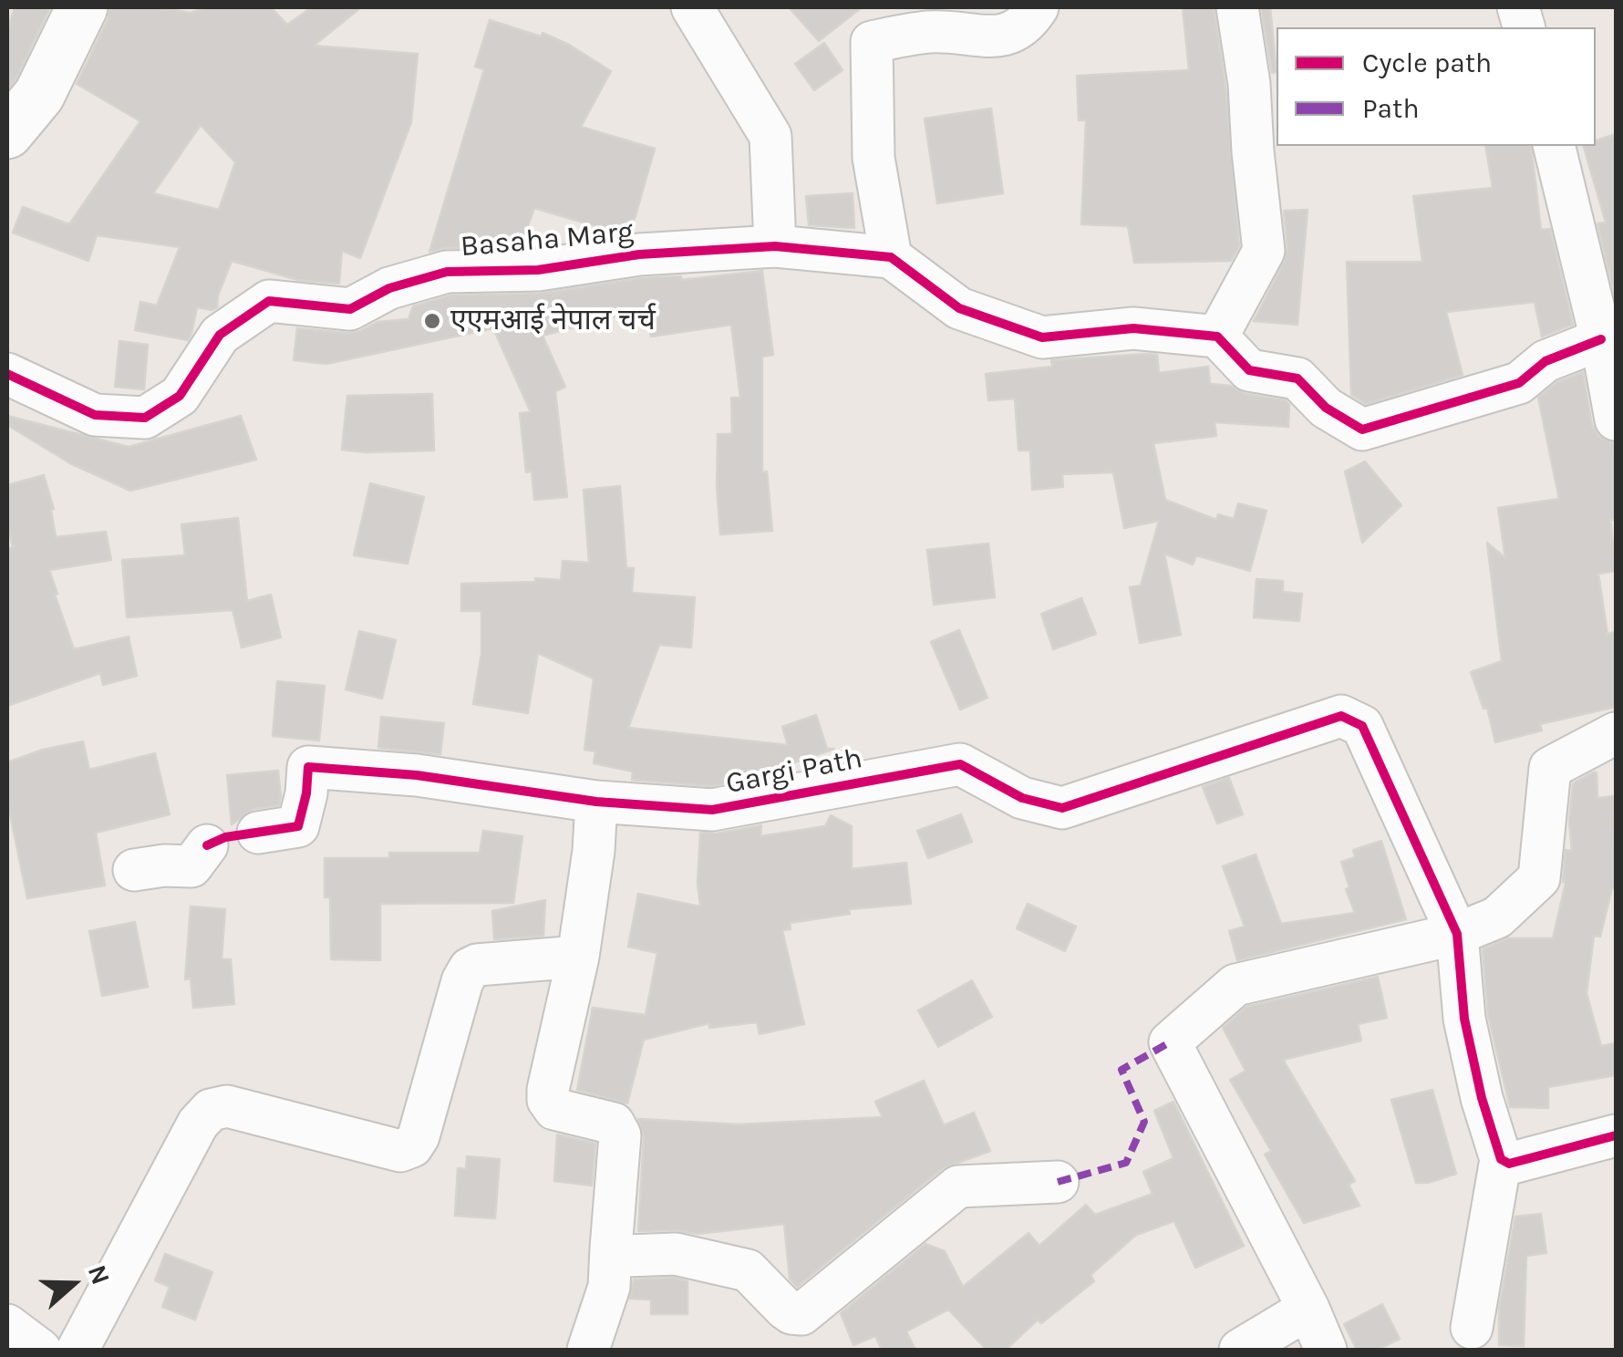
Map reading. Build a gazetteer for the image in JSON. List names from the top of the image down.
{
  "streets": {
    "street": ["Basaha Marg", "Gargi Path"]
  },
  "places": ["एएमआई नेपाल चर्च"],
  "legend": ["Cycle path", "Path"],
  "north": "right"
}
